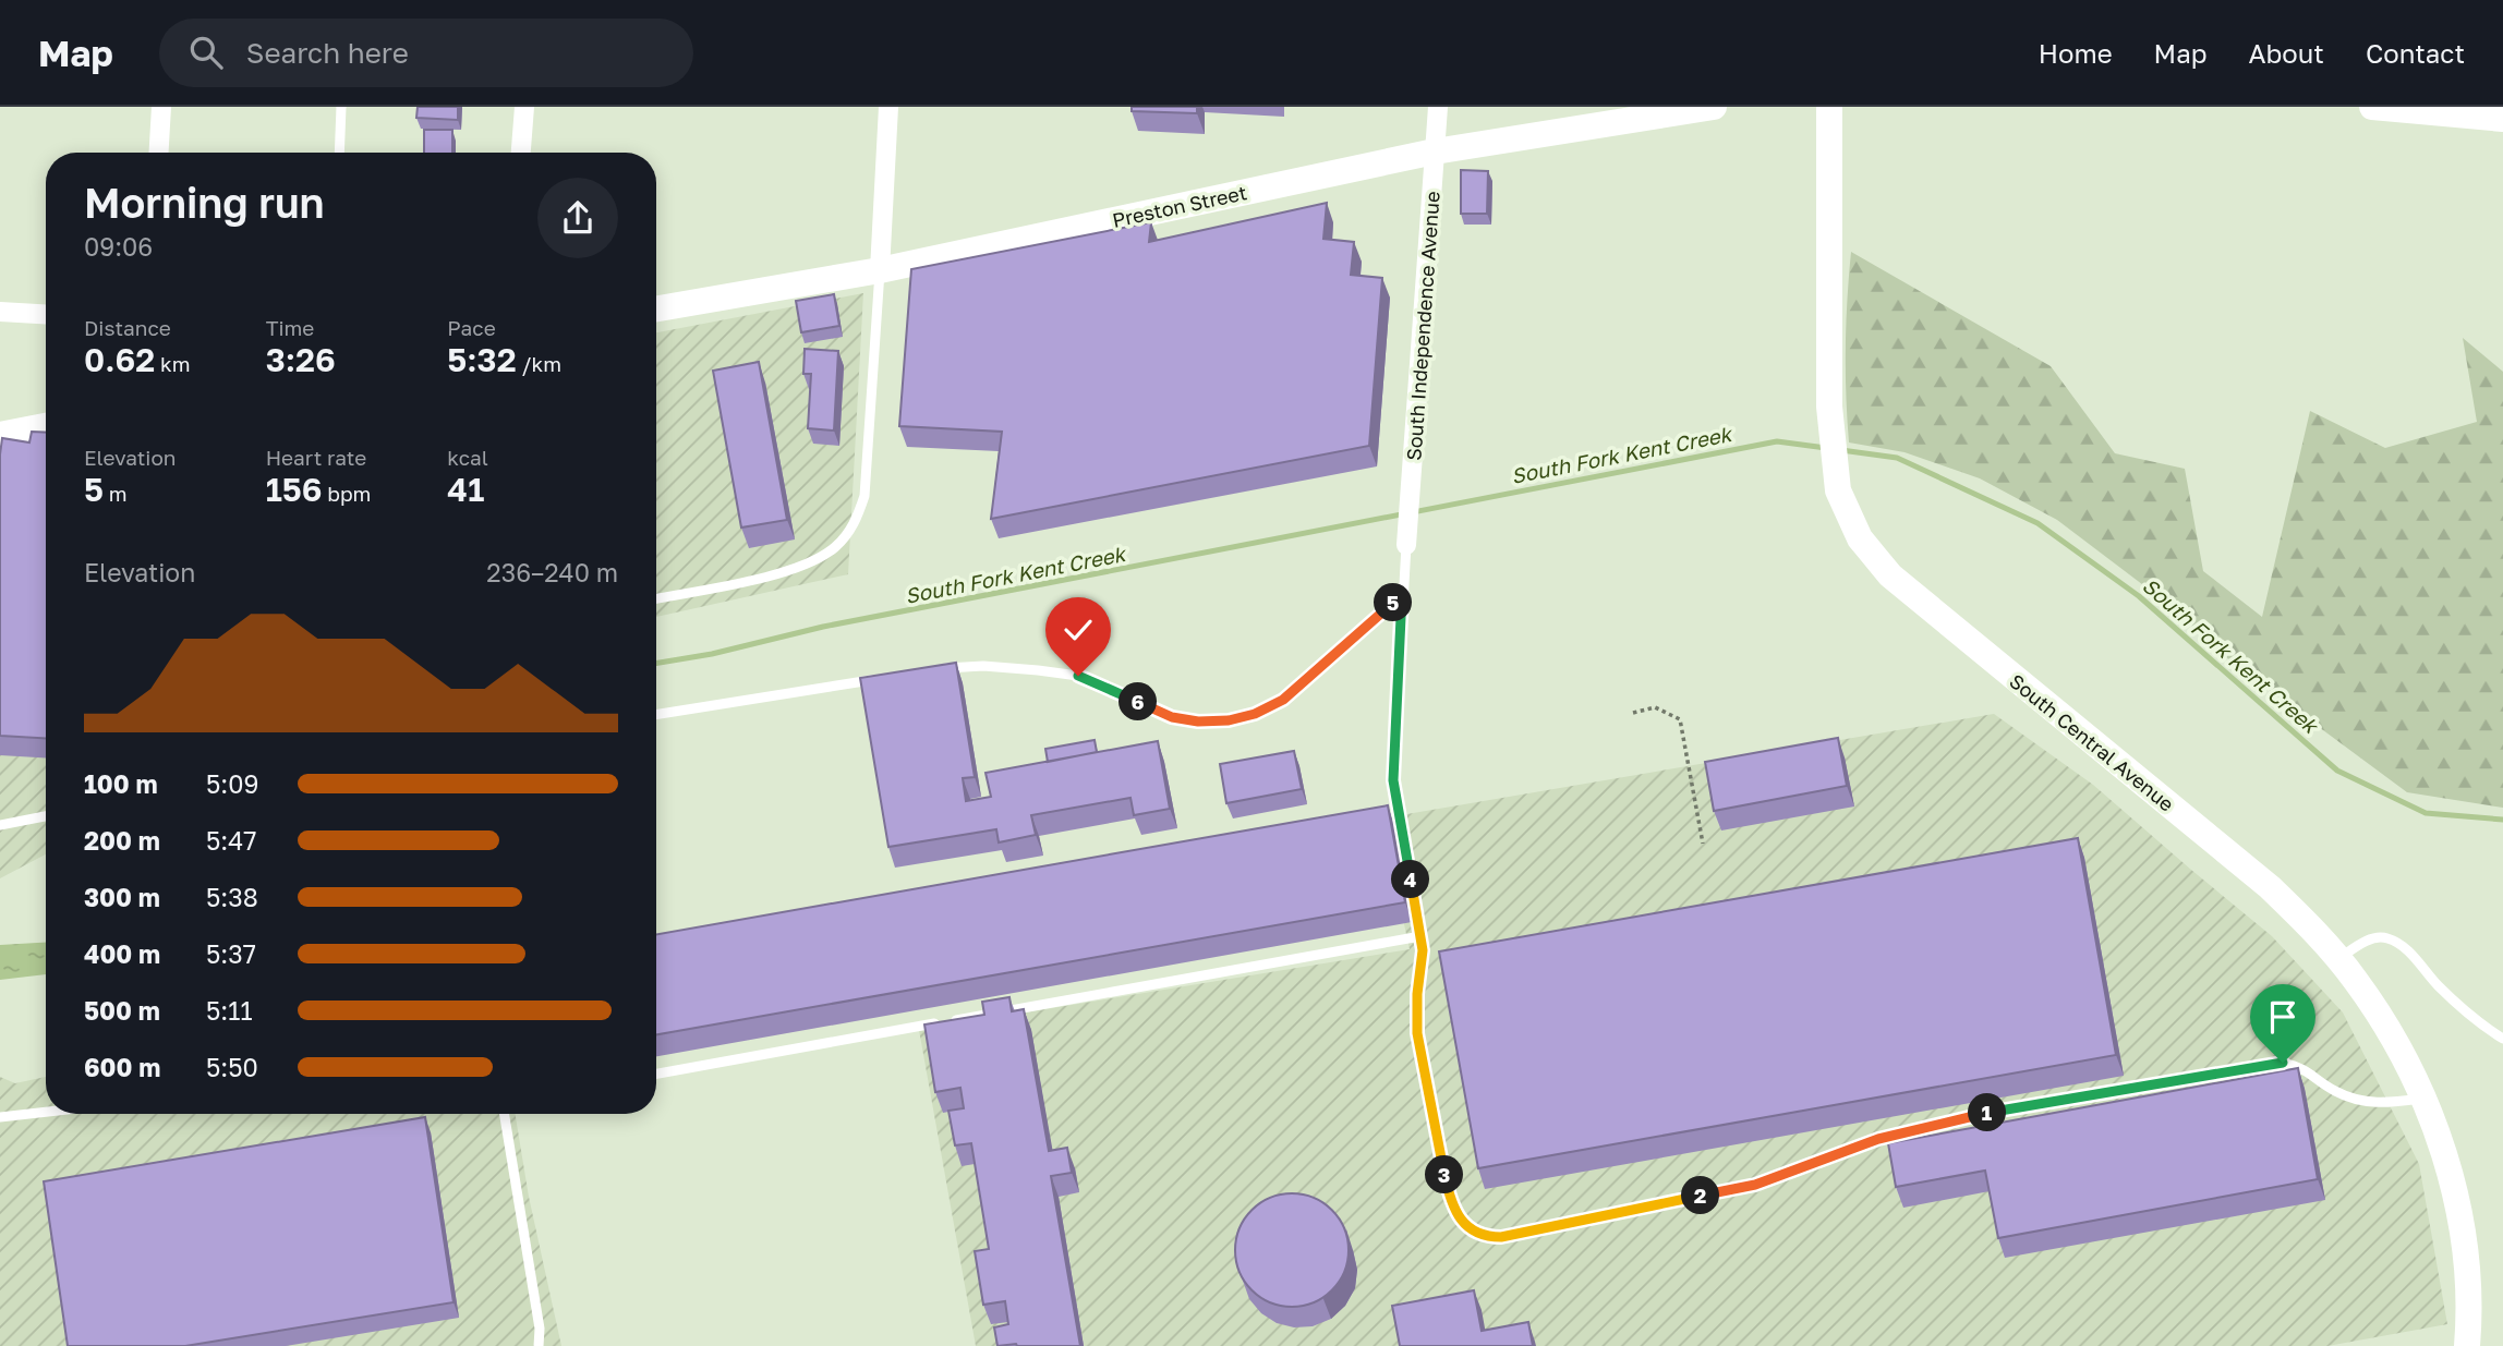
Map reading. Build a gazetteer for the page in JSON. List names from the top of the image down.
{
  "streets": {
    "main road": ["Preston Street", "South Central Avenue"],
    "street": ["South Independence Avenue"]
  },
  "crossings": [
    ["Preston Street", "South Independence Avenue"]
  ],
  "water": ["South Fork Kent Creek"],
  "page": {
    "header": "Map",
    "search": "Search here",
    "nav": [
      "Home",
      "Map",
      "About",
      "Contact"
    ],
    "heading": ["Morning run", "09:06"],
    "stats": [
      ["Distance", "0.62 km"],
      ["Time", "3:26"],
      ["Pace", "5:32 /km"],
      ["Elevation", "5 m"],
      ["Heart rate", "156 bpm"],
      ["kcal", "41"]
    ],
    "chart": ["Elevation", "236–240 m"],
    "pins": [
      "5",
      "6",
      "4",
      "1",
      "3",
      "2"
    ],
    "list": [
      {
        "name": "100 m",
        "note": "5:09"
      },
      {
        "name": "200 m",
        "note": "5:47"
      },
      {
        "name": "300 m",
        "note": "5:38"
      },
      {
        "name": "400 m",
        "note": "5:37"
      },
      {
        "name": "500 m",
        "note": "5:11"
      },
      {
        "name": "600 m",
        "note": "5:50"
      }
    ]
  }
}
